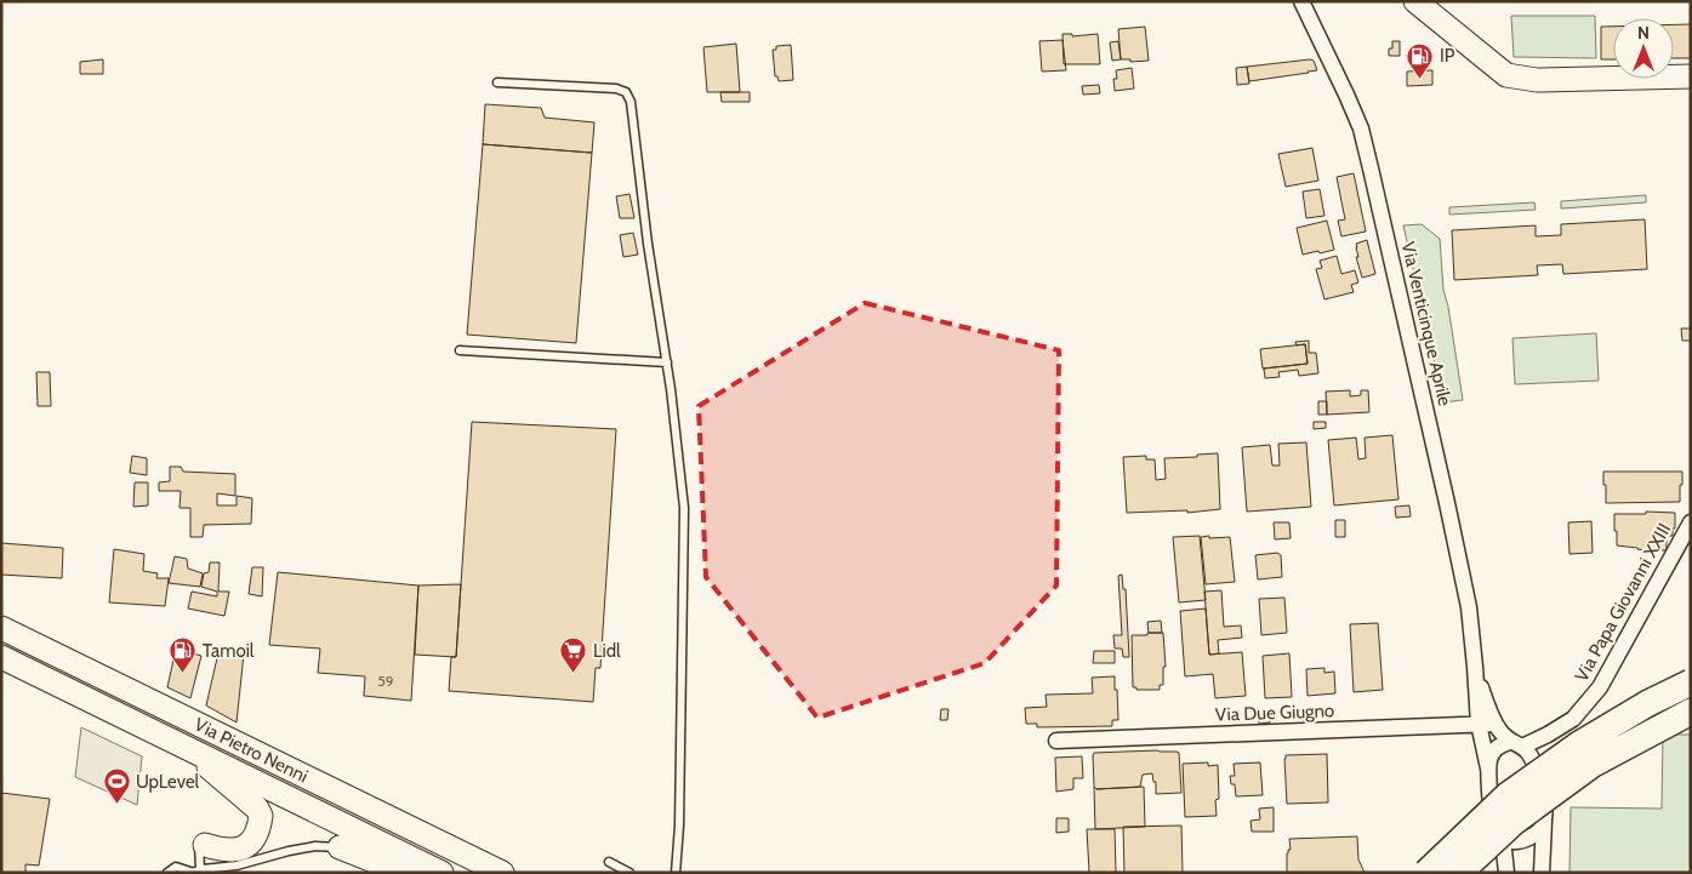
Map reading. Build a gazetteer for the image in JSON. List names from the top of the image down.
{
  "streets": {
    "main road": ["Via Pietro Nenni"],
    "street": ["Via Venticinque Aprile", "Via Papa Giovanni XXIII", "Via Due Giugno"]
  },
  "crossings": [
    ["Via Venticinque Aprile", "Via Papa Giovanni XXIII"],
    ["Via Venticinque Aprile", "Via Due Giugno"]
  ],
  "places": {
    "fuel station": ["IP", "Tamoil"],
    "supermarket": ["Lidl"],
    "sports": ["UpLevel"]
  },
  "house_numbers": ["59"],
  "north": "top"
}
